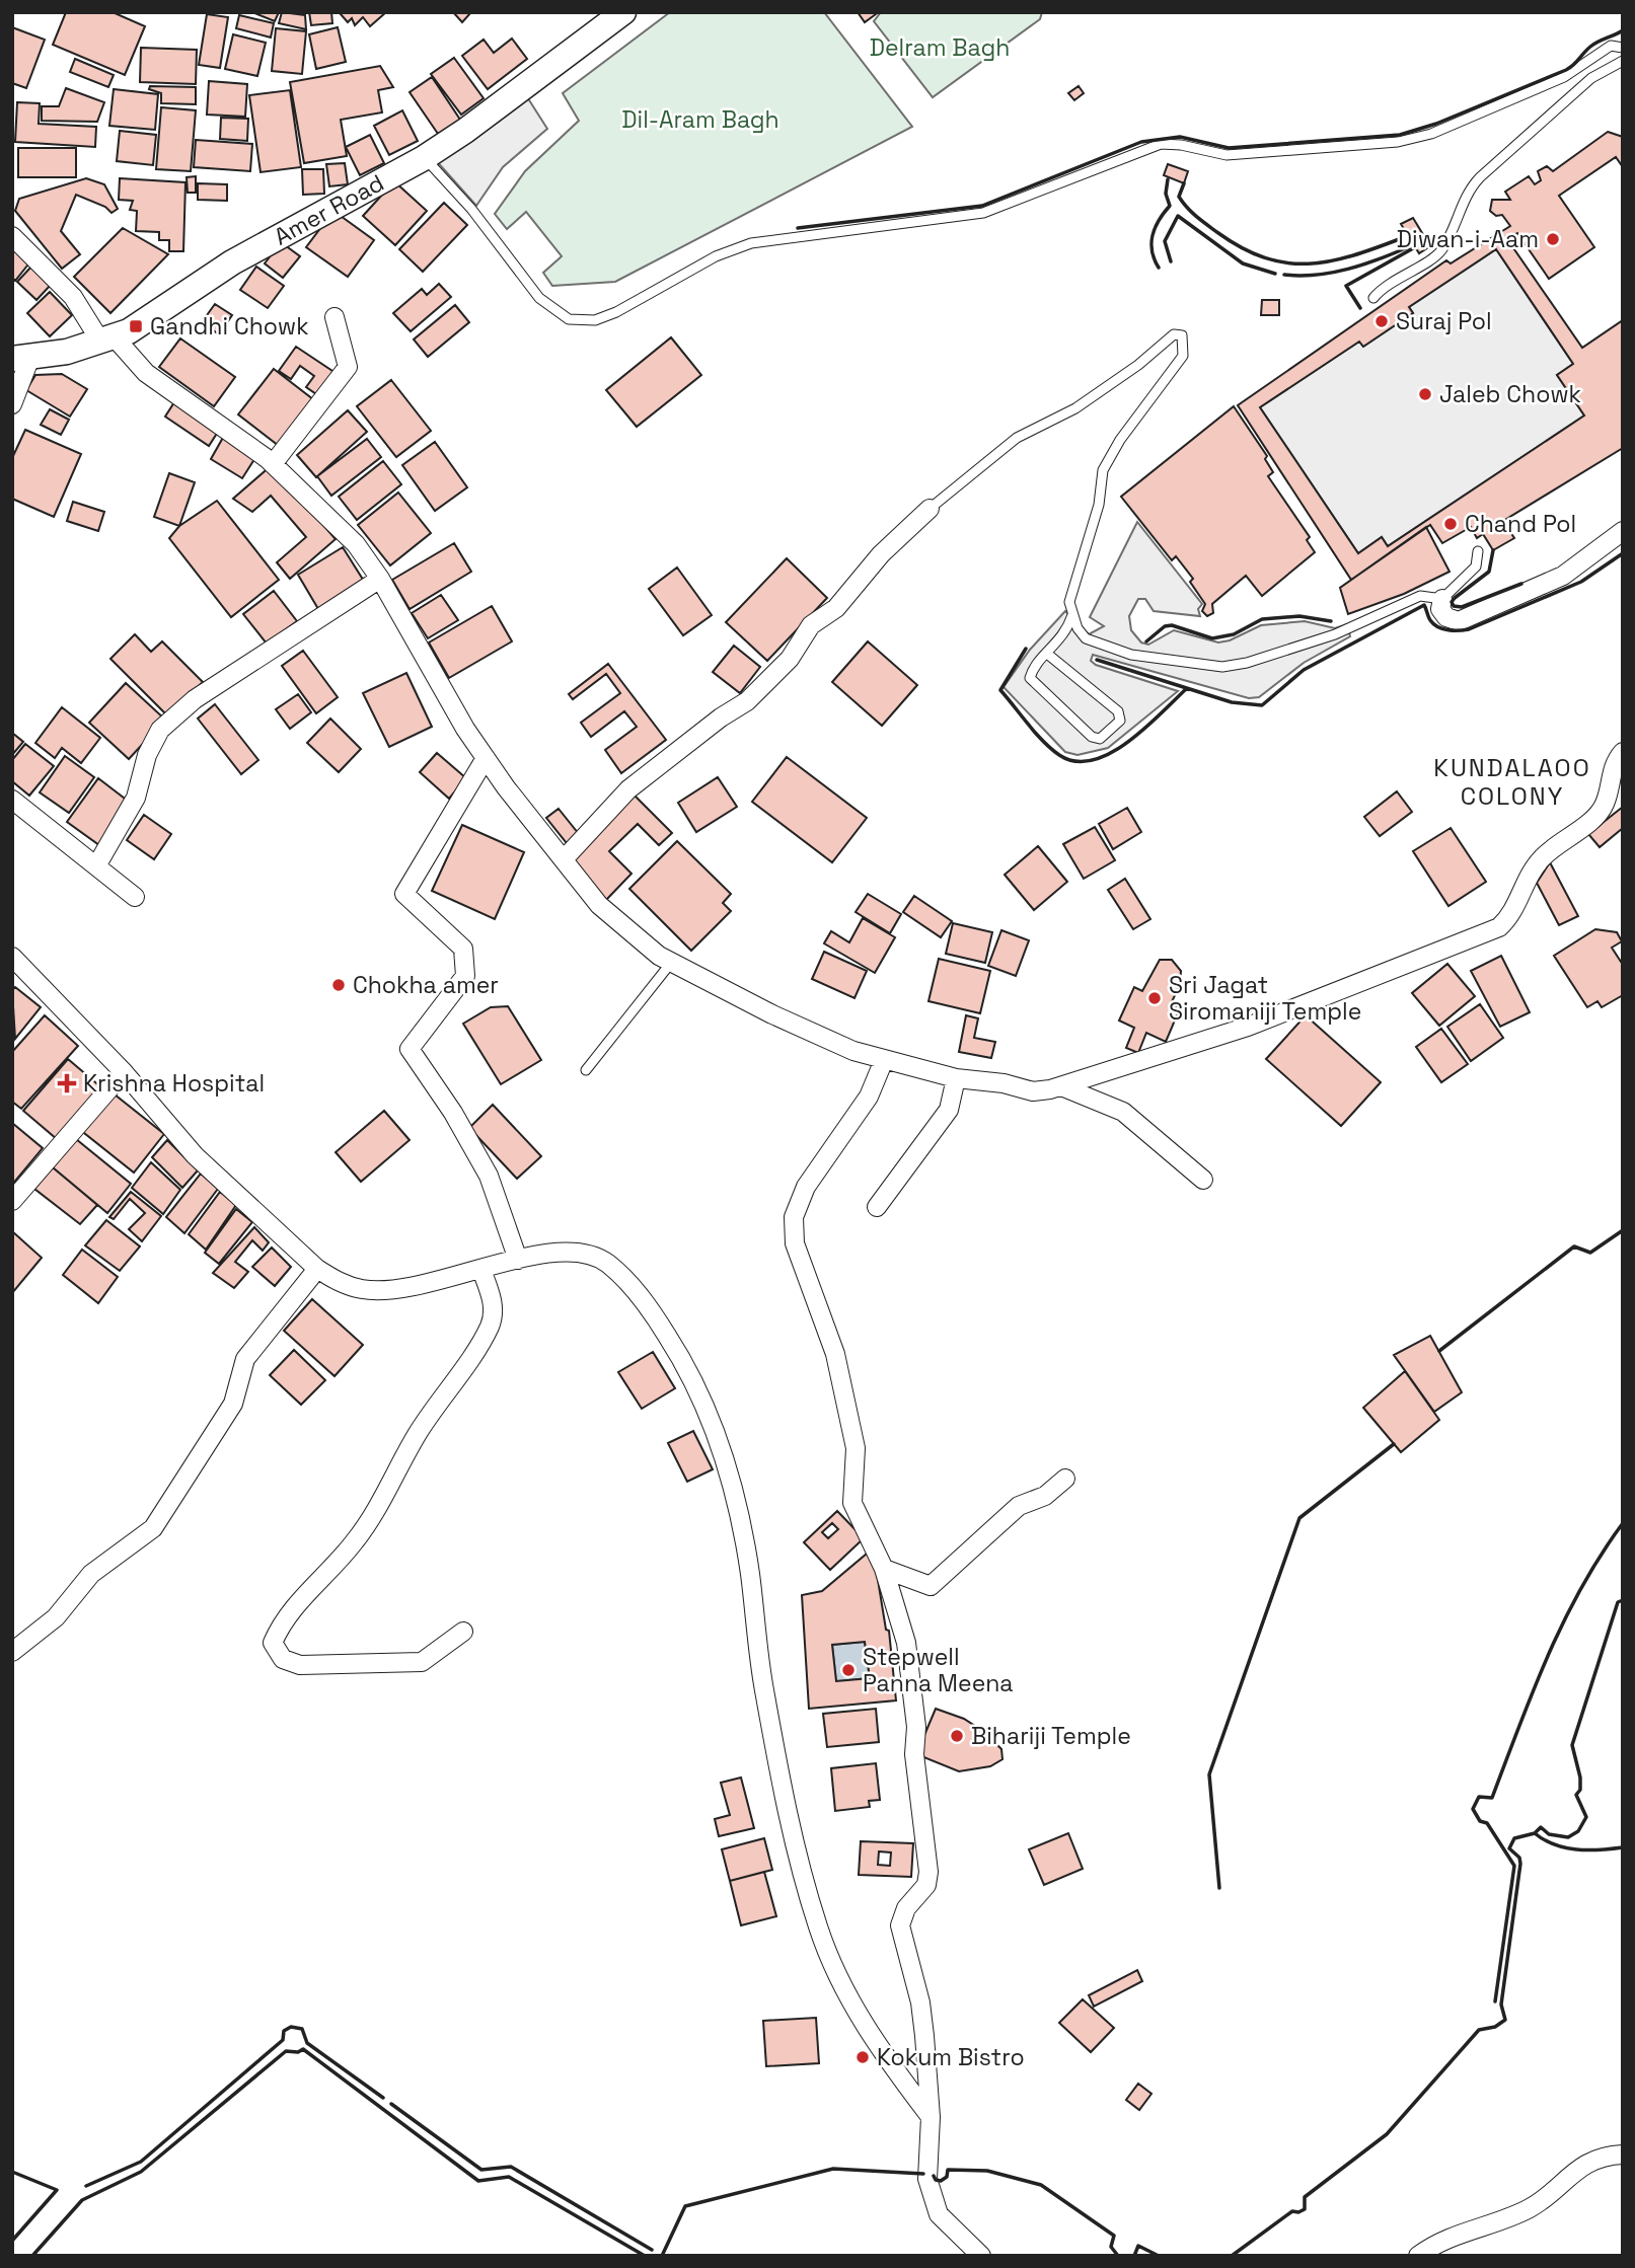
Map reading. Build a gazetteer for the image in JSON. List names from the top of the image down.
{
  "streets": {
    "main road": ["Amer Road"]
  },
  "districts": ["KUNDALAOO COLONY"],
  "parks": ["Delram Bagh", "Dil-Aram Bagh"],
  "places": {
    "other": [
      "Diwan-i-Aam",
      "Suraj Pol",
      "Jaleb Chowk",
      "Chand Pol",
      "Chokha amer",
      "Sri Jagat Siromaniji Temple",
      "Stepwell Panna Meena",
      "Bihariji Temple",
      "Kokum Bistro"
    ],
    "transit": ["Gandhi Chowk"],
    "health": ["Krishna Hospital"]
  }
}
